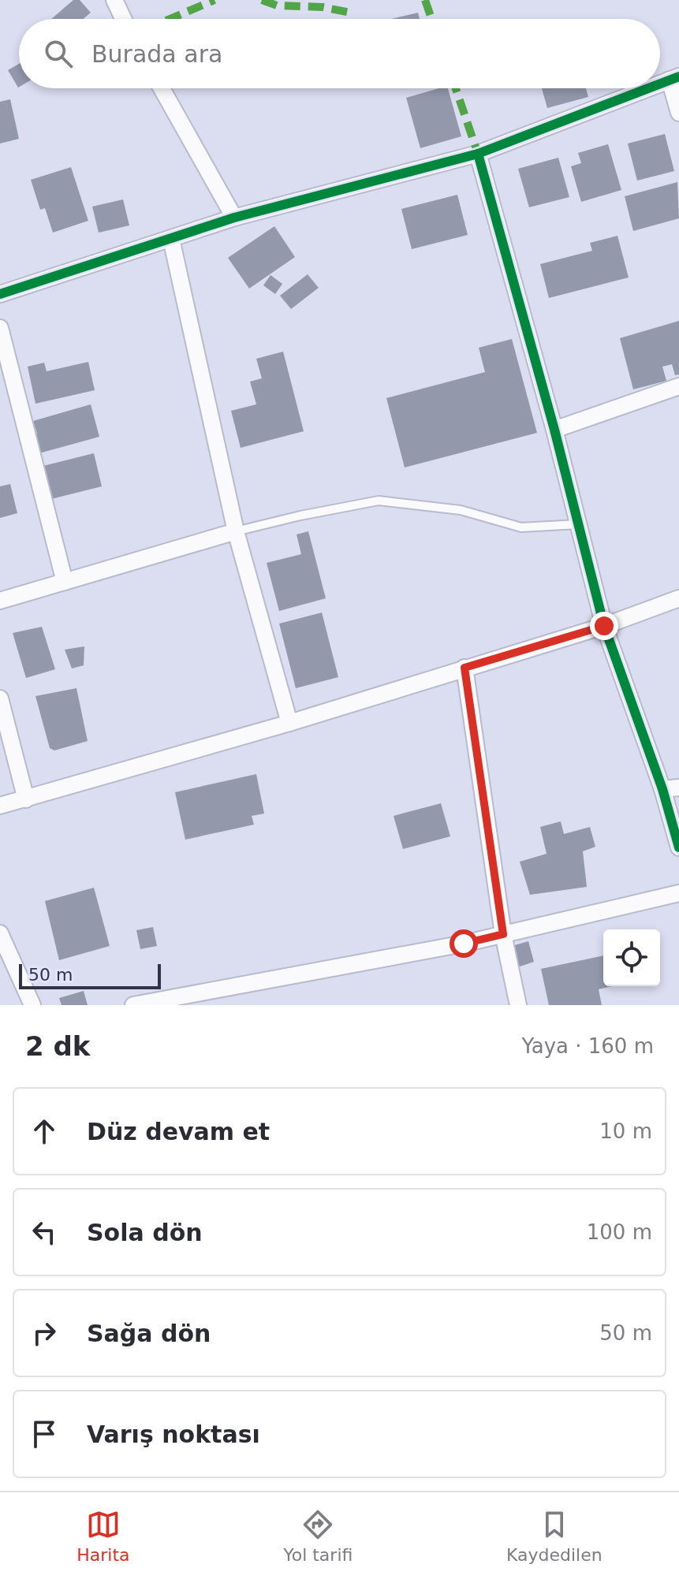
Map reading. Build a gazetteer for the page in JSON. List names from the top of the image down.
{
  "scale_bar": "50 m",
  "page": {
    "search": "Burada ara",
    "scale": "50 m",
    "heading": ["2 dk", "Yaya · 160 m"],
    "list": [
      ["Düz devam et", "10 m"],
      ["Sola dön", "100 m"],
      ["Sağa dön", "50 m"],
      "Varış noktası"
    ],
    "nav": ["Harita", "Yol tarifi", "Kaydedilen"]
  }
}
